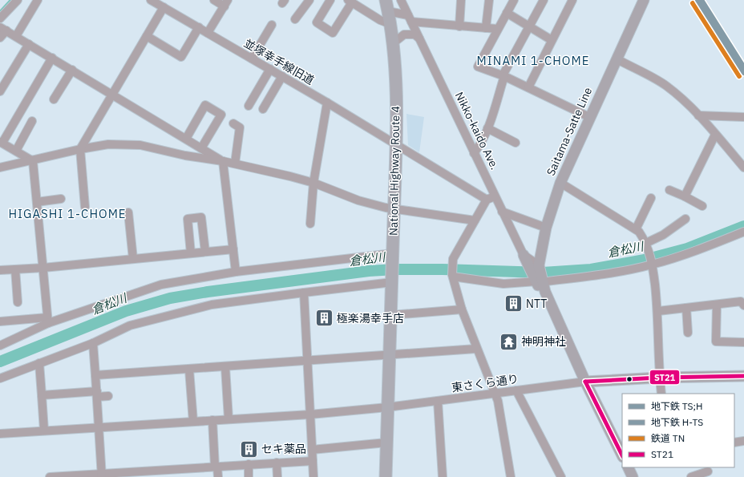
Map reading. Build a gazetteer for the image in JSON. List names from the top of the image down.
{
  "streets": {
    "highway": ["National Highway Route 4"],
    "main road": ["Saitama-Satte Line"],
    "street": ["並塚幸手線旧道", "Nikko-kaido Ave.", "東さくら通り"]
  },
  "crossings": [
    ["並塚幸手線旧道", "Nikko-kaido Ave."],
    ["並塚幸手線旧道", "National Highway Route 4"],
    ["National Highway Route 4", "東さくら通り"]
  ],
  "districts": ["MINAMI 1-CHOME", "HIGASHI 1-CHOME"],
  "water": ["倉松川"],
  "places": {
    "building": ["NTT", "極楽湯幸手店", "セキ薬品"],
    "temple": ["神明神社"]
  },
  "lines": [
    "metro line TS;H",
    "metro line H-TS",
    "rail line TN",
    "transit line ST21"
  ],
  "legend": [
    "地下鉄 TS;H",
    "地下鉄 H-TS",
    "鉄道 TN",
    "ST21"
  ]
}
